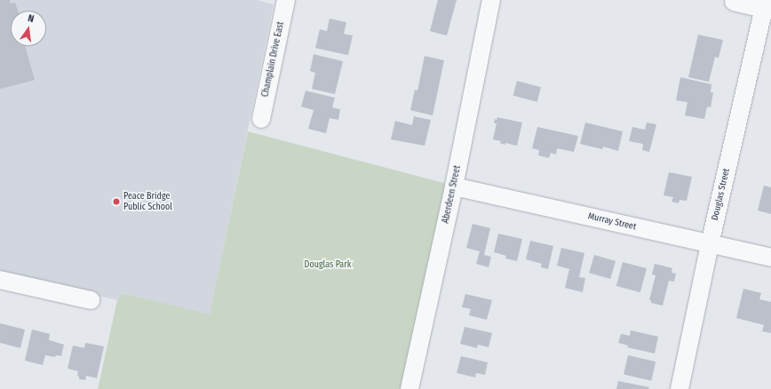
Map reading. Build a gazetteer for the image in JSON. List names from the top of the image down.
{
  "streets": {
    "street": [
      "Champlain Drive East",
      "Aberdeen Street",
      "Douglas Street",
      "Murray Street"
    ]
  },
  "crossings": [
    ["Aberdeen Street", "Murray Street"],
    ["Douglas Street", "Murray Street"]
  ],
  "parks": ["Douglas Park"],
  "places": ["Peace Bridge Public School"],
  "north": "top"
}
